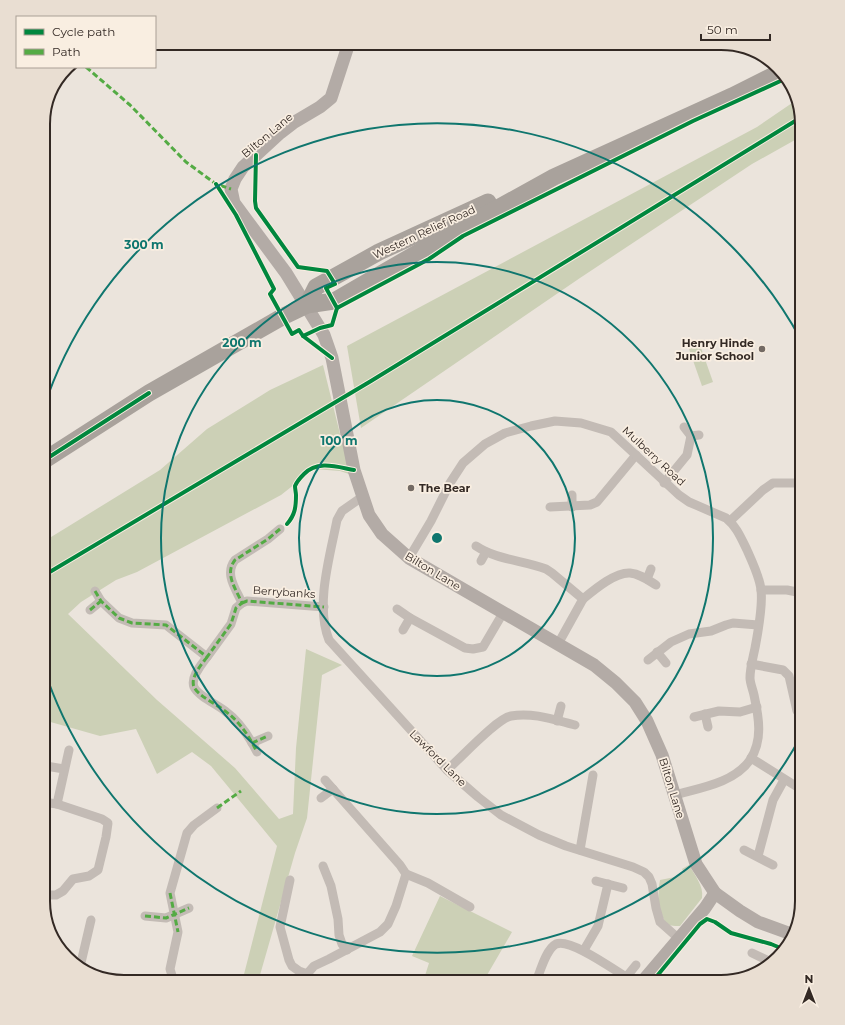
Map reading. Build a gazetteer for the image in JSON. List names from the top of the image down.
{
  "streets": {
    "highway": ["Western Relief Road"],
    "street": [
      "Bilton Lane",
      "Mulberry Road",
      "Berrybanks",
      "Lawford Lane"
    ]
  },
  "crossings": [
    ["Bilton Lane", "Western Relief Road"],
    ["Bilton Lane", "Mulberry Road"],
    ["Bilton Lane", "Lawford Lane"],
    ["Berrybanks", "Lawford Lane"]
  ],
  "places": ["Henry Hinde Junior School", "The Bear"],
  "legend": ["Cycle path", "Path"],
  "scale_bar": "50 m",
  "north": "top",
  "rings": ["300 m", "200 m", "100 m"]
}
